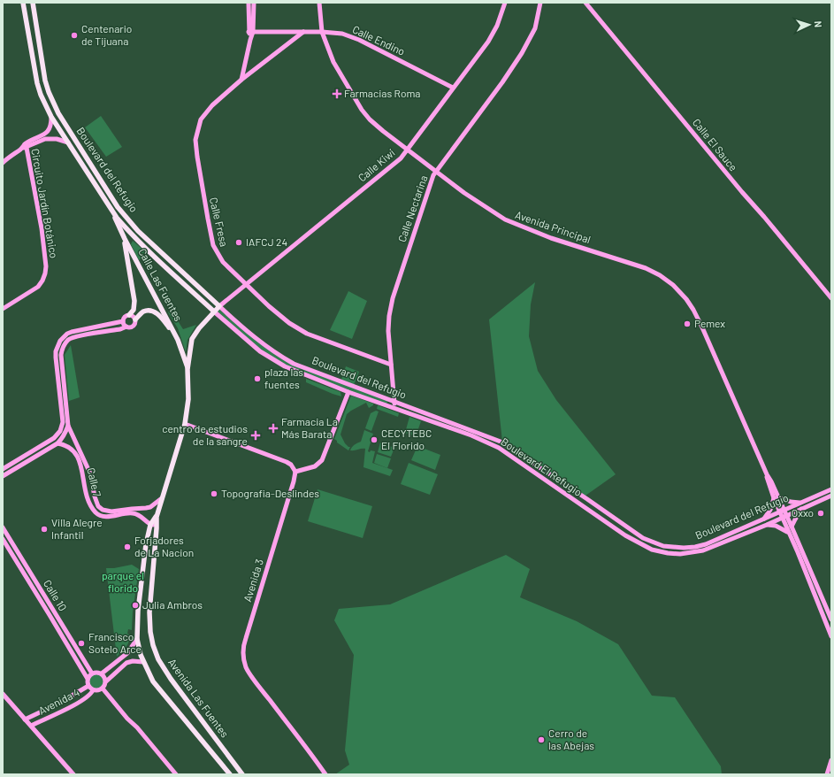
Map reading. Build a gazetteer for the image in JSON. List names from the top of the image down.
{
  "streets": {
    "main road": ["Boulevard del Refugio", "Calle Las Fuentes", "Avenida Las Fuentes"],
    "street": [
      "Calle Endino",
      "Calle El Sauce",
      "Calle Kiwi",
      "Circuito Jardín Botánico",
      "Calle Nectarina",
      "Calle Fresa",
      "Avenida Principal",
      "Boulevard El Refugio",
      "Calle 7",
      "Avenida 3",
      "Calle 10",
      "Avenida 4"
    ]
  },
  "crossings": [
    ["Calle Endino", "Calle Kiwi"],
    ["Calle Endino", "Calle Fresa"],
    ["Calle Endino", "Avenida Principal"],
    ["Calle Kiwi", "Boulevard del Refugio"],
    ["Calle Kiwi", "Calle Fresa"],
    ["Calle Kiwi", "Avenida Principal"],
    ["Boulevard del Refugio", "Calle Nectarina"],
    ["Boulevard del Refugio", "Avenida Principal"],
    ["Boulevard del Refugio", "Calle Las Fuentes"],
    ["Boulevard del Refugio", "Boulevard El Refugio"],
    ["Calle Nectarina", "Calle Fresa"],
    ["Calle Nectarina", "Avenida Principal"],
    ["Calle Nectarina", "Boulevard El Refugio"],
    ["Avenida Principal", "Boulevard El Refugio"],
    ["Calle 7", "Avenida Las Fuentes"],
    ["Calle 10", "Avenida 4"]
  ],
  "parks": ["parque el florido"],
  "places": {
    "other": [
      "Centenario de Tijuana",
      "IAFCJ 24",
      "Pemex",
      "plaza las fuentes",
      "CECYTEBC El Florido",
      "Topografia-Deslindes",
      "Oxxo",
      "Villa Alegre Infantil",
      "Forjadores de La Nacion",
      "Julia Ambros",
      "Francisco Sotelo Arce",
      "Cerro de las Abejas"
    ],
    "health": ["Farmacias Roma", "Farmacia La Más Barata", "centro de estudios de la sangre"]
  },
  "north": "right"
}
